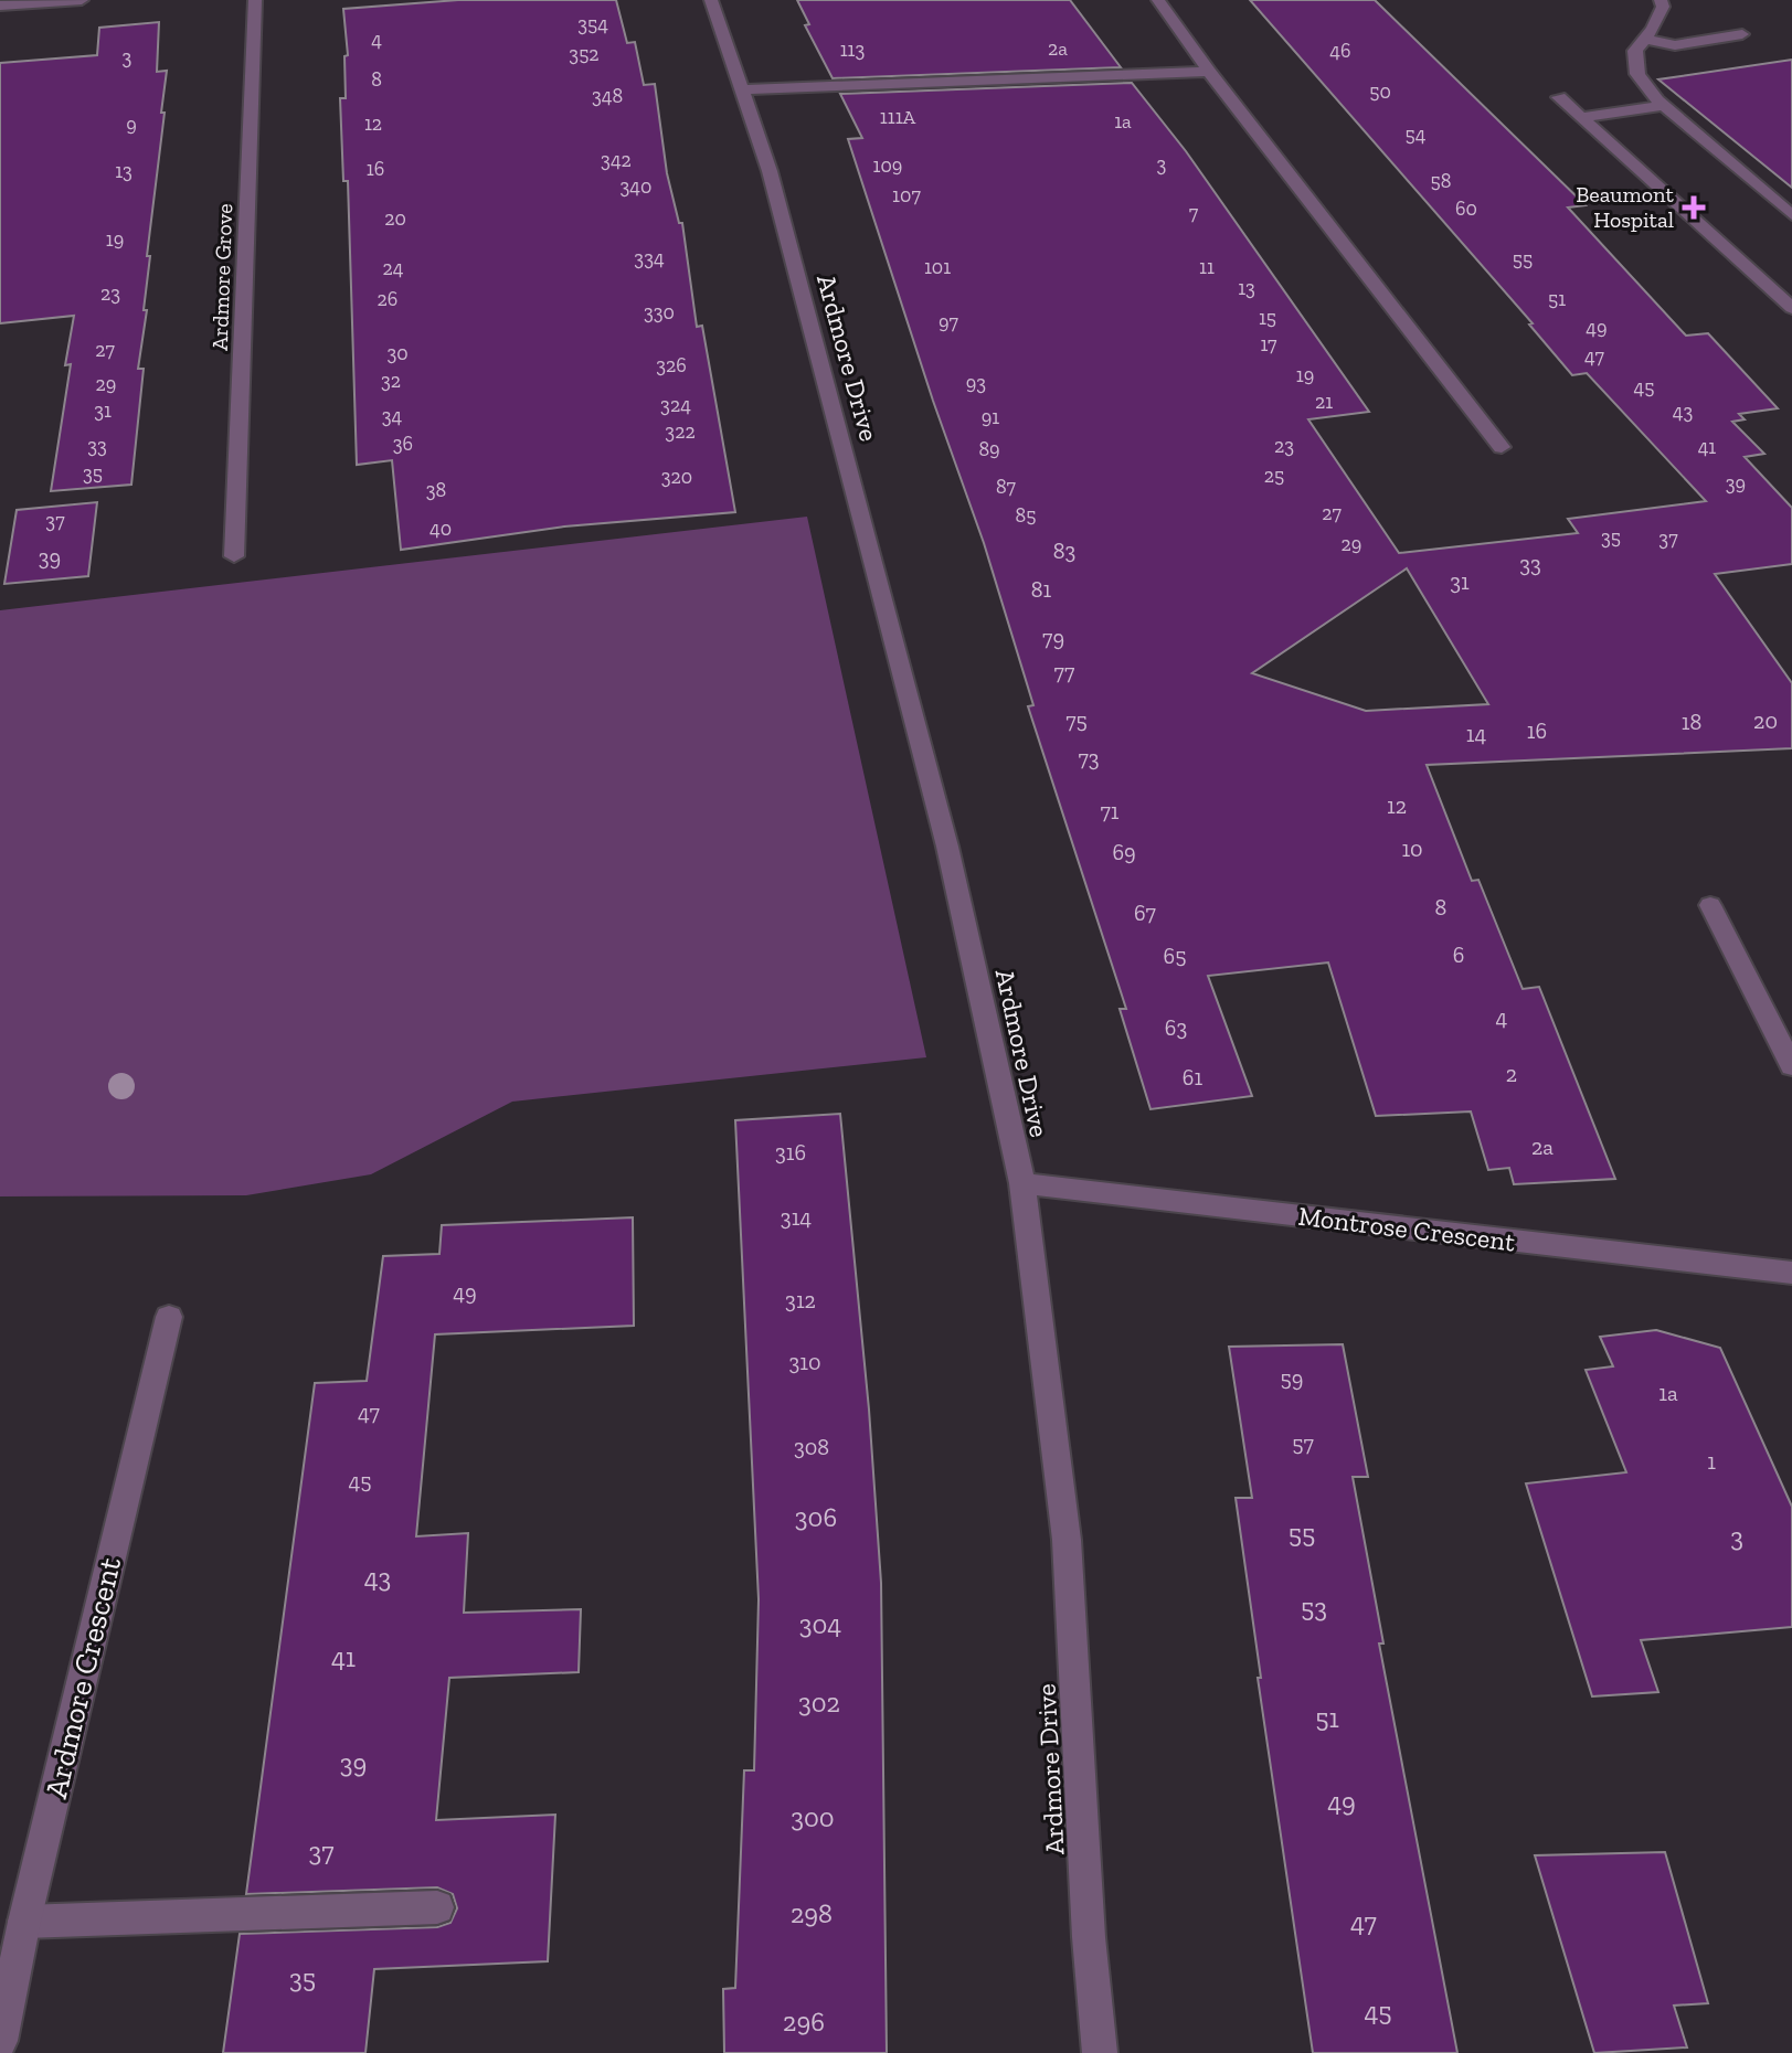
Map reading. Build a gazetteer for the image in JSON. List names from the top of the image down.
{
  "streets": {
    "street": [
      "Ardmore Grove",
      "Ardmore Drive",
      "Montrose Crescent",
      "Ardmore Crescent"
    ]
  },
  "crossings": [
    ["Ardmore Drive", "Montrose Crescent"]
  ],
  "places": {
    "health": ["Beaumont Hospital"]
  },
  "house_numbers": [
    "354",
    "4",
    "2a",
    "113",
    "46",
    "352",
    "3",
    "8",
    "50",
    "348",
    "111A",
    "1a",
    "12",
    "9",
    "54",
    "342",
    "3",
    "109",
    "16",
    "13",
    "58",
    "340",
    "107",
    "60",
    "7",
    "20",
    "19",
    "334",
    "55",
    "101",
    "11",
    "24",
    "13",
    "23",
    "26",
    "51",
    "330",
    "15",
    "97",
    "49",
    "17",
    "27",
    "30",
    "47",
    "326",
    "19",
    "32",
    "93",
    "29",
    "45",
    "21",
    "324",
    "31",
    "43",
    "34",
    "91",
    "322",
    "36",
    "33",
    "23",
    "41",
    "89",
    "35",
    "25",
    "320",
    "39",
    "87",
    "38",
    "27",
    "85",
    "37",
    "40",
    "35",
    "37",
    "29",
    "83",
    "39",
    "33",
    "31",
    "81",
    "79",
    "77",
    "75",
    "20",
    "18",
    "16",
    "14",
    "73",
    "12",
    "71",
    "10",
    "69",
    "8",
    "67",
    "6",
    "65",
    "4",
    "63",
    "2",
    "61",
    "2a",
    "316",
    "314",
    "49",
    "312",
    "310",
    "59",
    "1a",
    "47",
    "57",
    "308",
    "1",
    "45",
    "306",
    "55",
    "3",
    "43",
    "53",
    "304",
    "41",
    "302",
    "51",
    "39",
    "49",
    "300",
    "37",
    "298",
    "47",
    "35",
    "45",
    "296"
  ]
}
